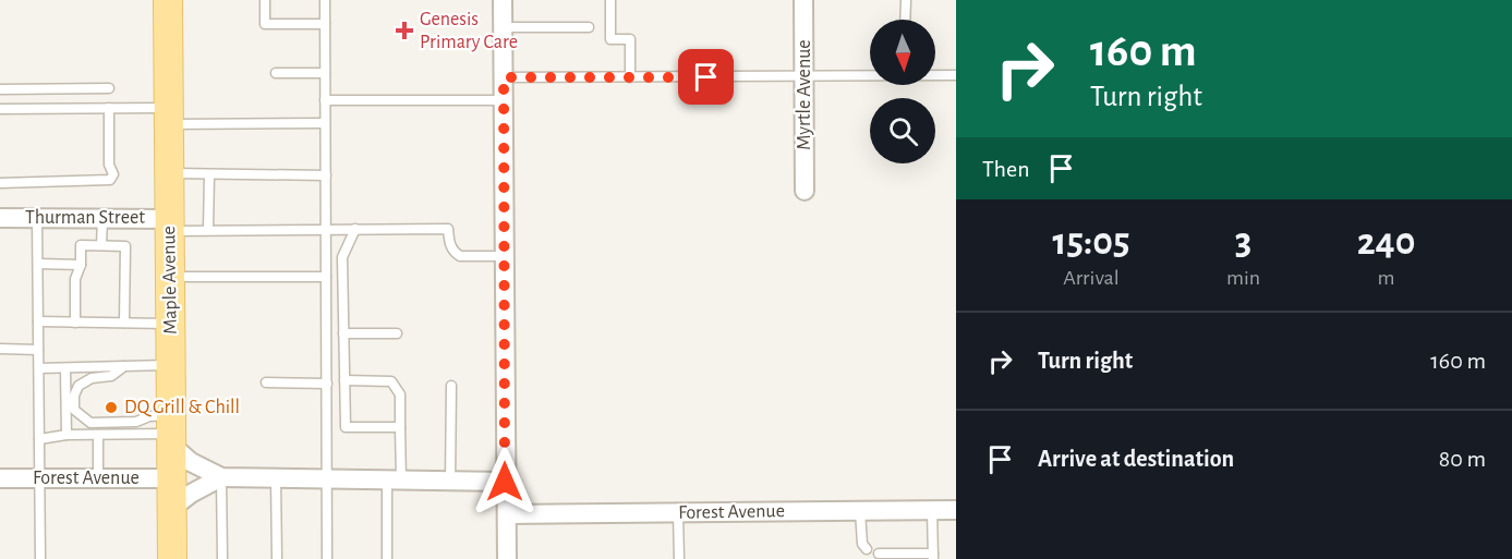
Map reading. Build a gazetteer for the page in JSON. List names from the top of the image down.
{
  "streets": {
    "main road": ["Maple Avenue"],
    "street": ["Myrtle Avenue", "Thurman Street", "Forest Avenue"]
  },
  "crossings": [
    ["Thurman Street", "Maple Avenue"],
    ["Maple Avenue", "Forest Avenue"]
  ],
  "places": {
    "health": ["Genesis Primary Care"],
    "other": ["DQ Grill & Chill"]
  },
  "north": "bottom",
  "page": {
    "turn": ["160 m", "Turn right"],
    "then": "Then",
    "eta": [
      "15:05",
      "Arrival",
      "3",
      "min",
      "240",
      "m"
    ],
    "list": [
      {
        "name": "Turn right",
        "value": "160 m"
      },
      {
        "name": "Arrive at destination",
        "value": "80 m"
      }
    ]
  }
}
